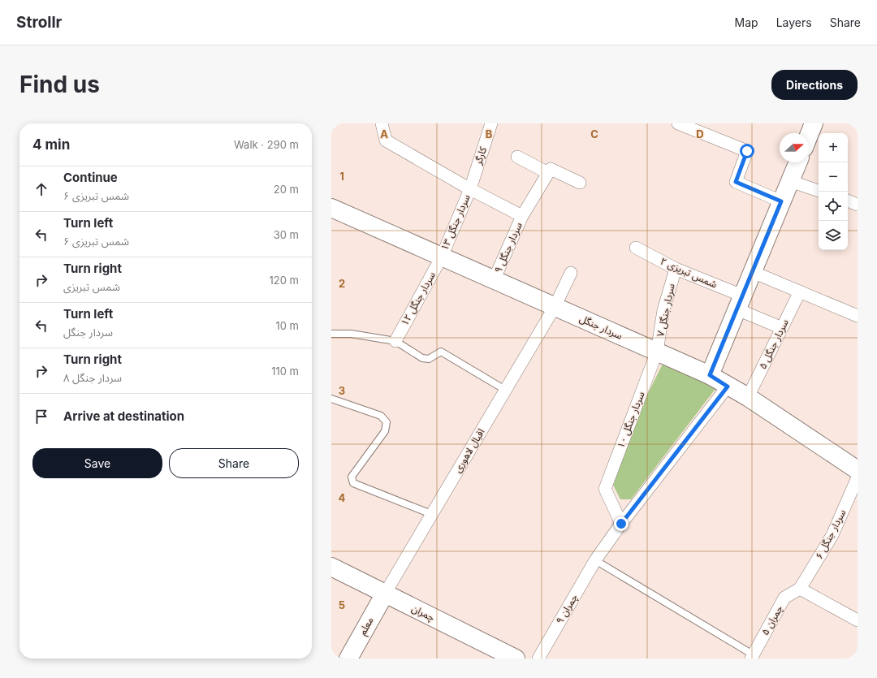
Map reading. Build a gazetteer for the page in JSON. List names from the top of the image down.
{
  "streets": {
    "street": [
      "کارگر",
      "سردار جنگل ۱۳",
      "سردار جنگل ۹",
      "شمس تبریزی ۲",
      "سردار جنگل ۱۲",
      "سردار جنگل ۷",
      "سردار جنگل",
      "سردار جنگل ۵",
      "سردار جنگل ۱۰",
      "اقبال لاهوری",
      "سردار جنگل ۶",
      "چمران ۹",
      "چمران",
      "چمران ۵",
      "معلم"
    ]
  },
  "crossings": [
    ["کارگر", "سردار جنگل ۱۳"],
    ["سردار جنگل ۱۳", "سردار جنگل ۱۲"],
    ["سردار جنگل ۱۳", "سردار جنگل"],
    ["سردار جنگل ۹", "سردار جنگل"],
    ["شمس تبریزی ۲", "سردار جنگل ۷"],
    ["شمس تبریزی ۲", "سردار جنگل ۵"],
    ["سردار جنگل ۱۲", "سردار جنگل"],
    ["سردار جنگل ۷", "سردار جنگل"],
    ["سردار جنگل ۷", "سردار جنگل ۱۰"],
    ["سردار جنگل", "سردار جنگل ۵"],
    ["سردار جنگل", "سردار جنگل ۱۰"],
    ["سردار جنگل", "اقبال لاهوری"],
    ["سردار جنگل", "چمران ۹"],
    ["سردار جنگل ۱۰", "چمران ۹"],
    ["اقبال لاهوری", "چمران"],
    ["اقبال لاهوری", "معلم"],
    ["سردار جنگل ۶", "چمران ۵"],
    ["چمران", "معلم"]
  ],
  "north": "right",
  "page": {
    "header": "Strollr",
    "nav": ["Map", "Layers", "Share"],
    "buttons": [
      "Directions",
      ["Save", "Share"]
    ],
    "title": "Find us",
    "heading": ["4 min", "Walk · 290 m"],
    "map_buttons": ["+", "−"],
    "list": [
      ["Continue", "شمس تبریزی ۶", "20 m"],
      ["Turn left", "شمس تبریزی ۶", "30 m"],
      ["Turn right", "شمس تبریزی", "120 m"],
      ["Turn left", "سردار جنگل", "10 m"],
      ["Turn right", "سردار جنگل ۸", "110 m"],
      "Arrive at destination"
    ]
  },
  "grid": {
    "columns": [
      "A",
      "B",
      "C",
      "D"
    ],
    "rows": [
      "1",
      "2",
      "3",
      "4",
      "5"
    ]
  }
}
